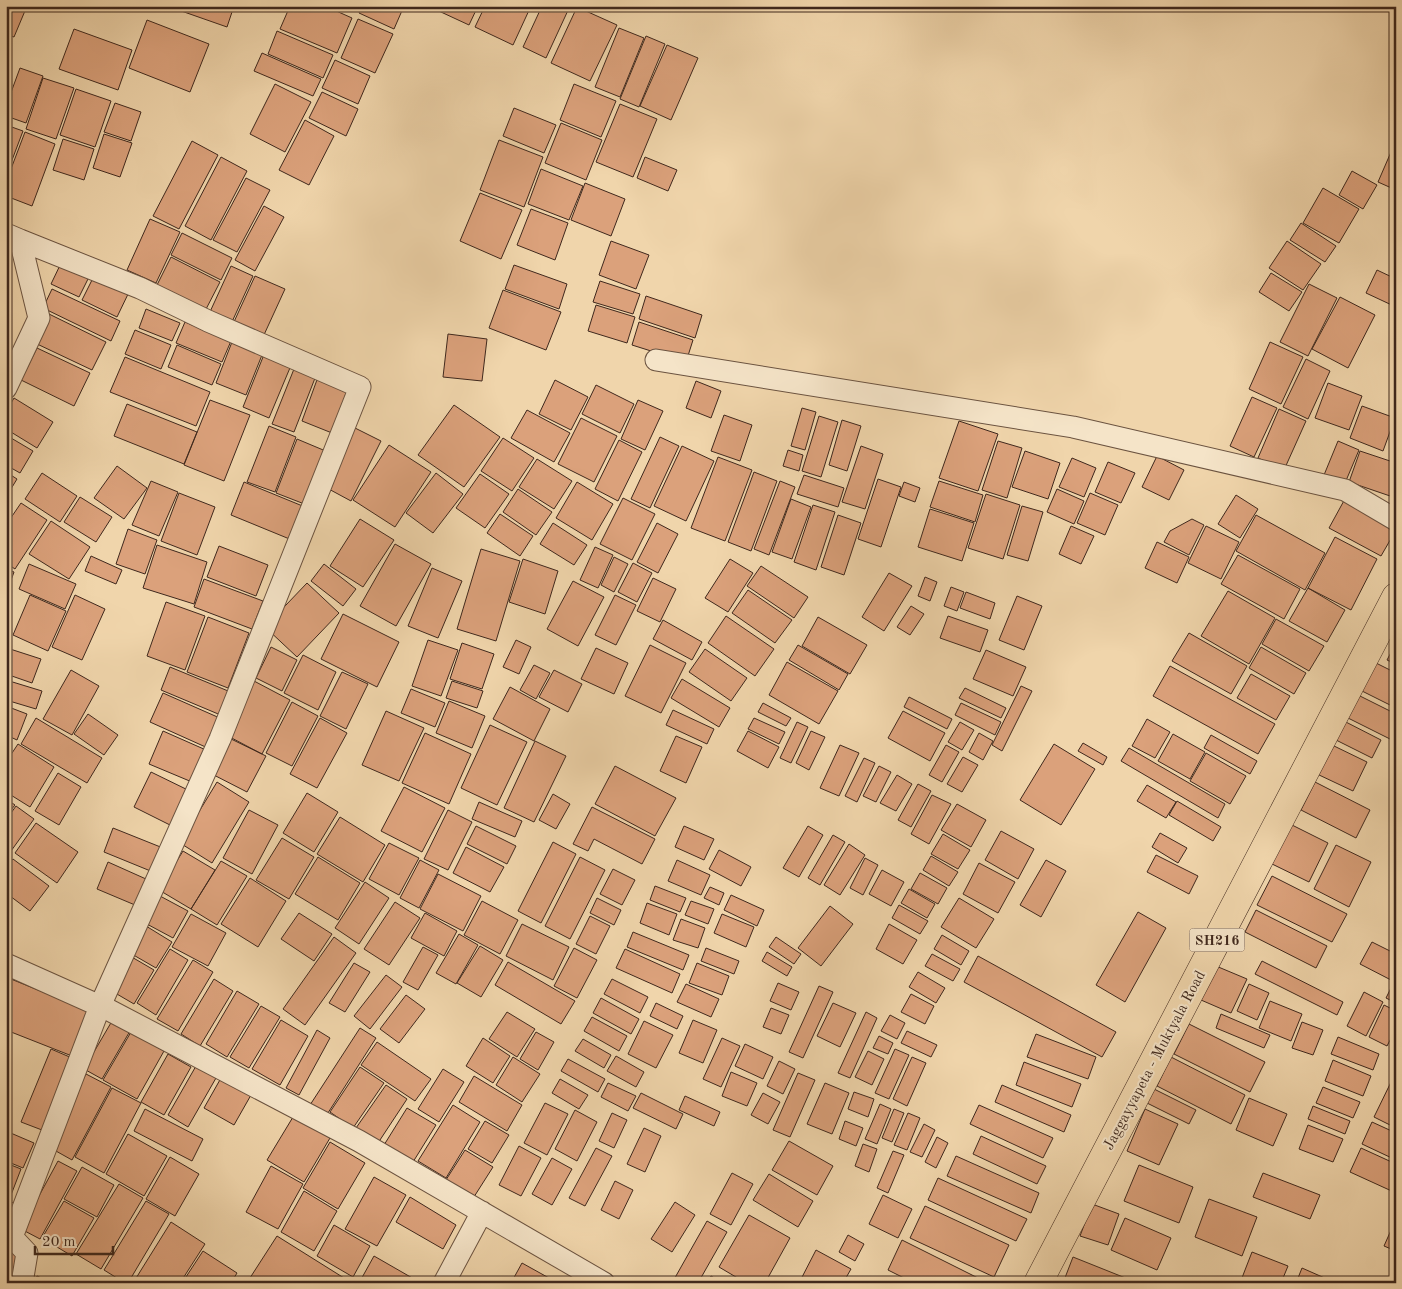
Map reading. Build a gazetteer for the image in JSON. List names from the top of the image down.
{
  "streets": {
    "main road": ["SH216", "Jaggayyapeta - Muktyala Road"]
  },
  "scale_bar": "20 m"
}
